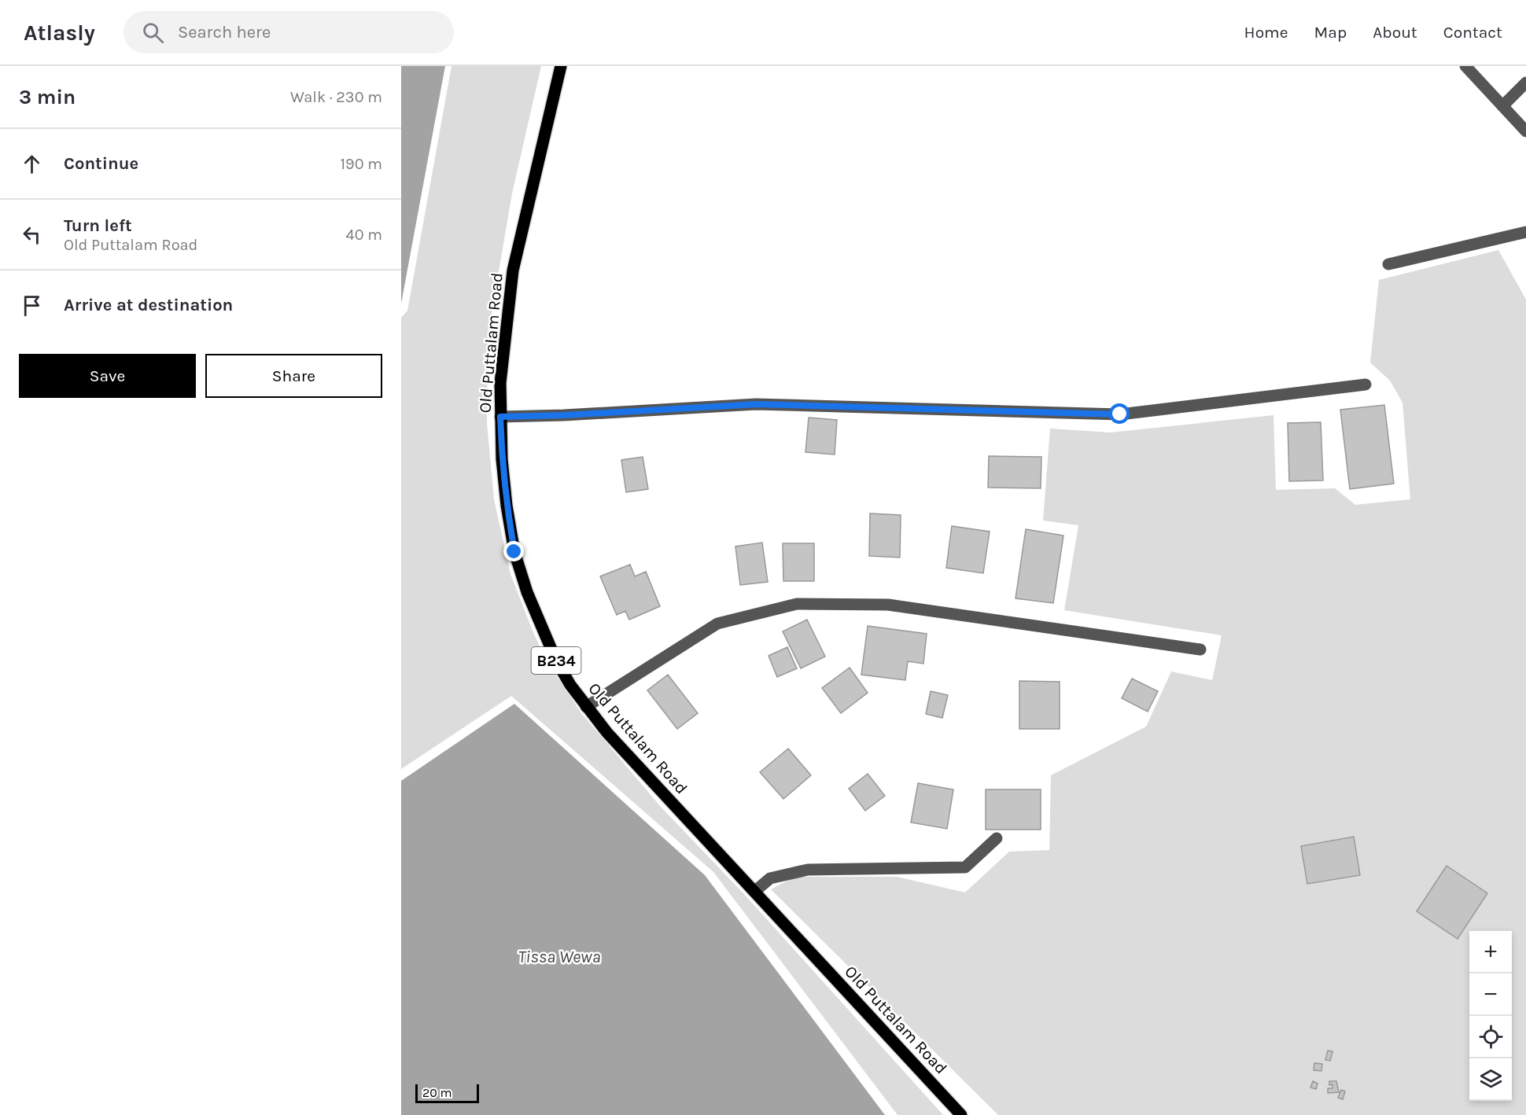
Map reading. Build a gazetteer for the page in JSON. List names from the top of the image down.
{
  "streets": {
    "main road": ["Old Puttalam Road", "B234"]
  },
  "water": ["Tissa Wewa"],
  "scale_bar": "20 m",
  "page": {
    "header": "Atlasly",
    "search": "Search here",
    "nav": [
      "Home",
      "Map",
      "About",
      "Contact"
    ],
    "heading": ["3 min", "Walk · 230 m"],
    "list": [
      ["Continue", "190 m"],
      ["Turn left", "Old Puttalam Road", "40 m"],
      "Arrive at destination"
    ],
    "buttons": ["Save", "Share"],
    "map_buttons": ["+", "−"],
    "scale": "20 m"
  }
}
